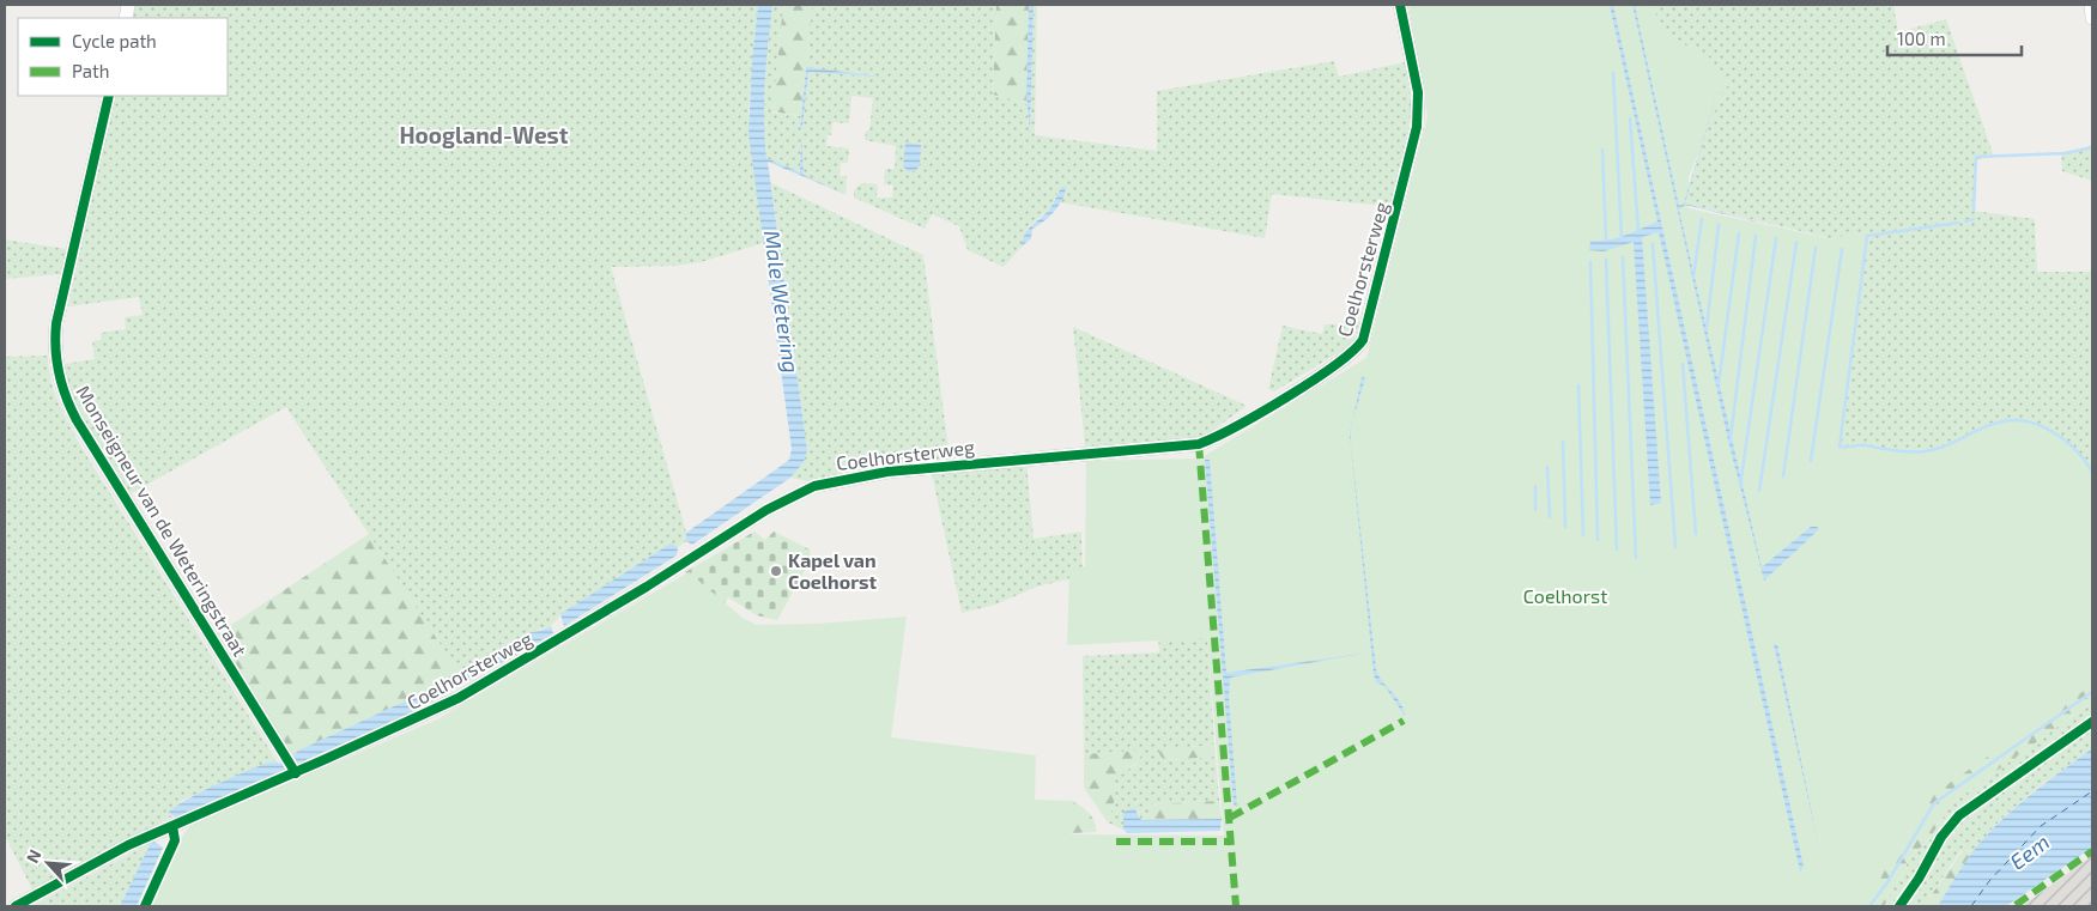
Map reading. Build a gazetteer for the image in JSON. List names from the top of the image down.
{
  "streets": {
    "street": ["Coelhorsterweg", "Monseigneur van de Weteringstraat"]
  },
  "crossings": [
    ["Coelhorsterweg", "Monseigneur van de Weteringstraat"]
  ],
  "districts": ["Hoogland-West"],
  "water": ["Male Wetering", "Eem"],
  "parks": ["Coelhorst"],
  "places": ["Kapel van Coelhorst"],
  "legend": ["Cycle path", "Path"],
  "scale_bar": "100 m",
  "north": "top left"
}
